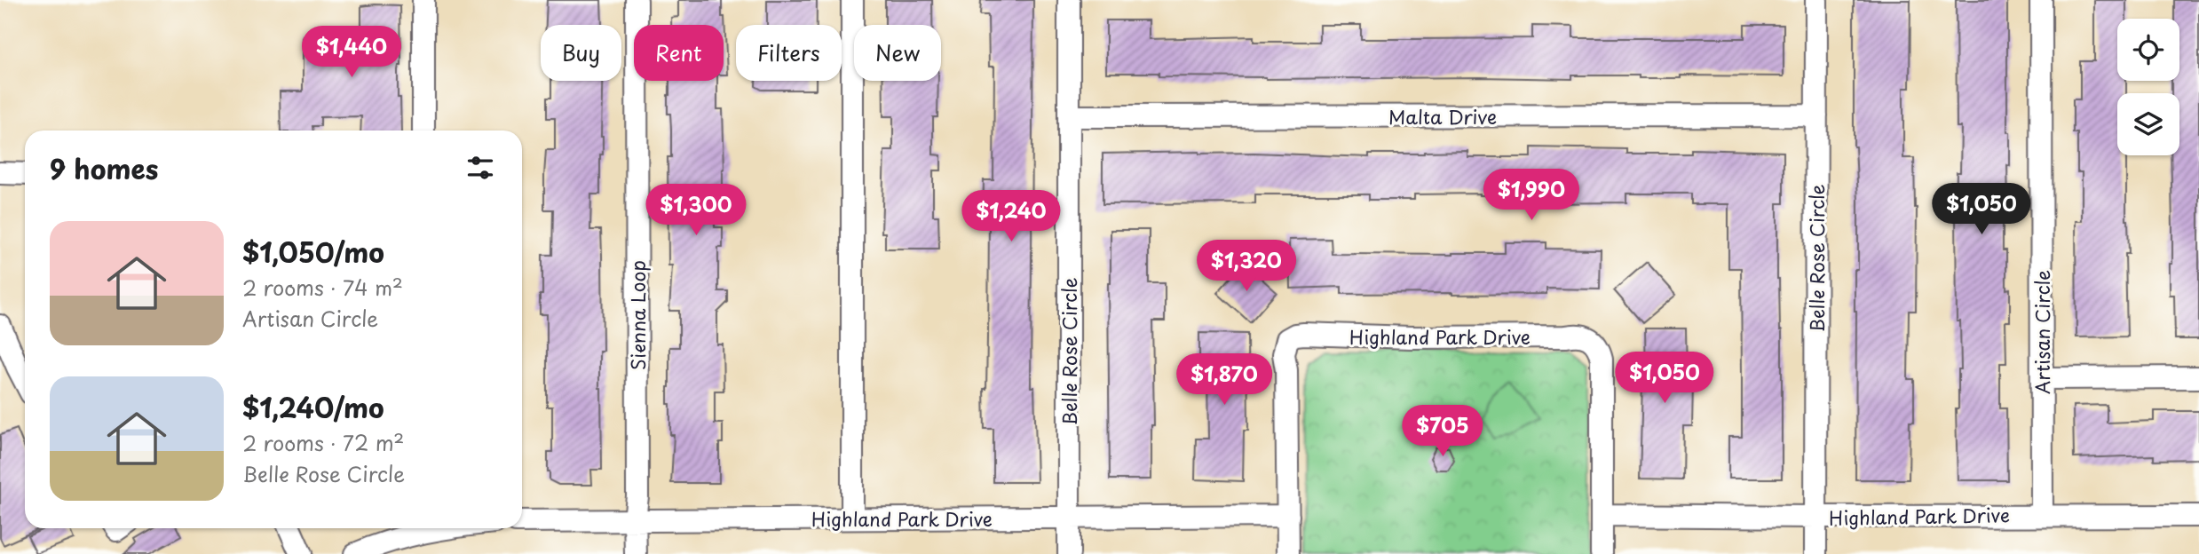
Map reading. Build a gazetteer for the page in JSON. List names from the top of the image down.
{
  "streets": {
    "street": [
      "Malta Drive",
      "Belle Rose Circle",
      "Sienna Loop",
      "Artisan Circle",
      "Highland Park Drive"
    ]
  },
  "crossings": [
    ["Malta Drive", "Belle Rose Circle"],
    ["Belle Rose Circle", "Highland Park Drive"],
    ["Sienna Loop", "Highland Park Drive"],
    ["Artisan Circle", "Highland Park Drive"]
  ],
  "page": {
    "chip": [
      "Buy",
      "Rent",
      "Filters",
      "New"
    ],
    "price": [
      "$1,440",
      "$1,990",
      "$1,050",
      "$1,300",
      "$1,240",
      "$1,320",
      "$1,050",
      "$1,870",
      "$705"
    ],
    "heading": "9 homes",
    "list": [
      {
        "name": "$1,050/mo",
        "note": "2 rooms · 74 m² · Artisan Circle"
      },
      {
        "name": "$1,240/mo",
        "note": "2 rooms · 72 m² · Belle Rose Circle"
      }
    ]
  }
}
